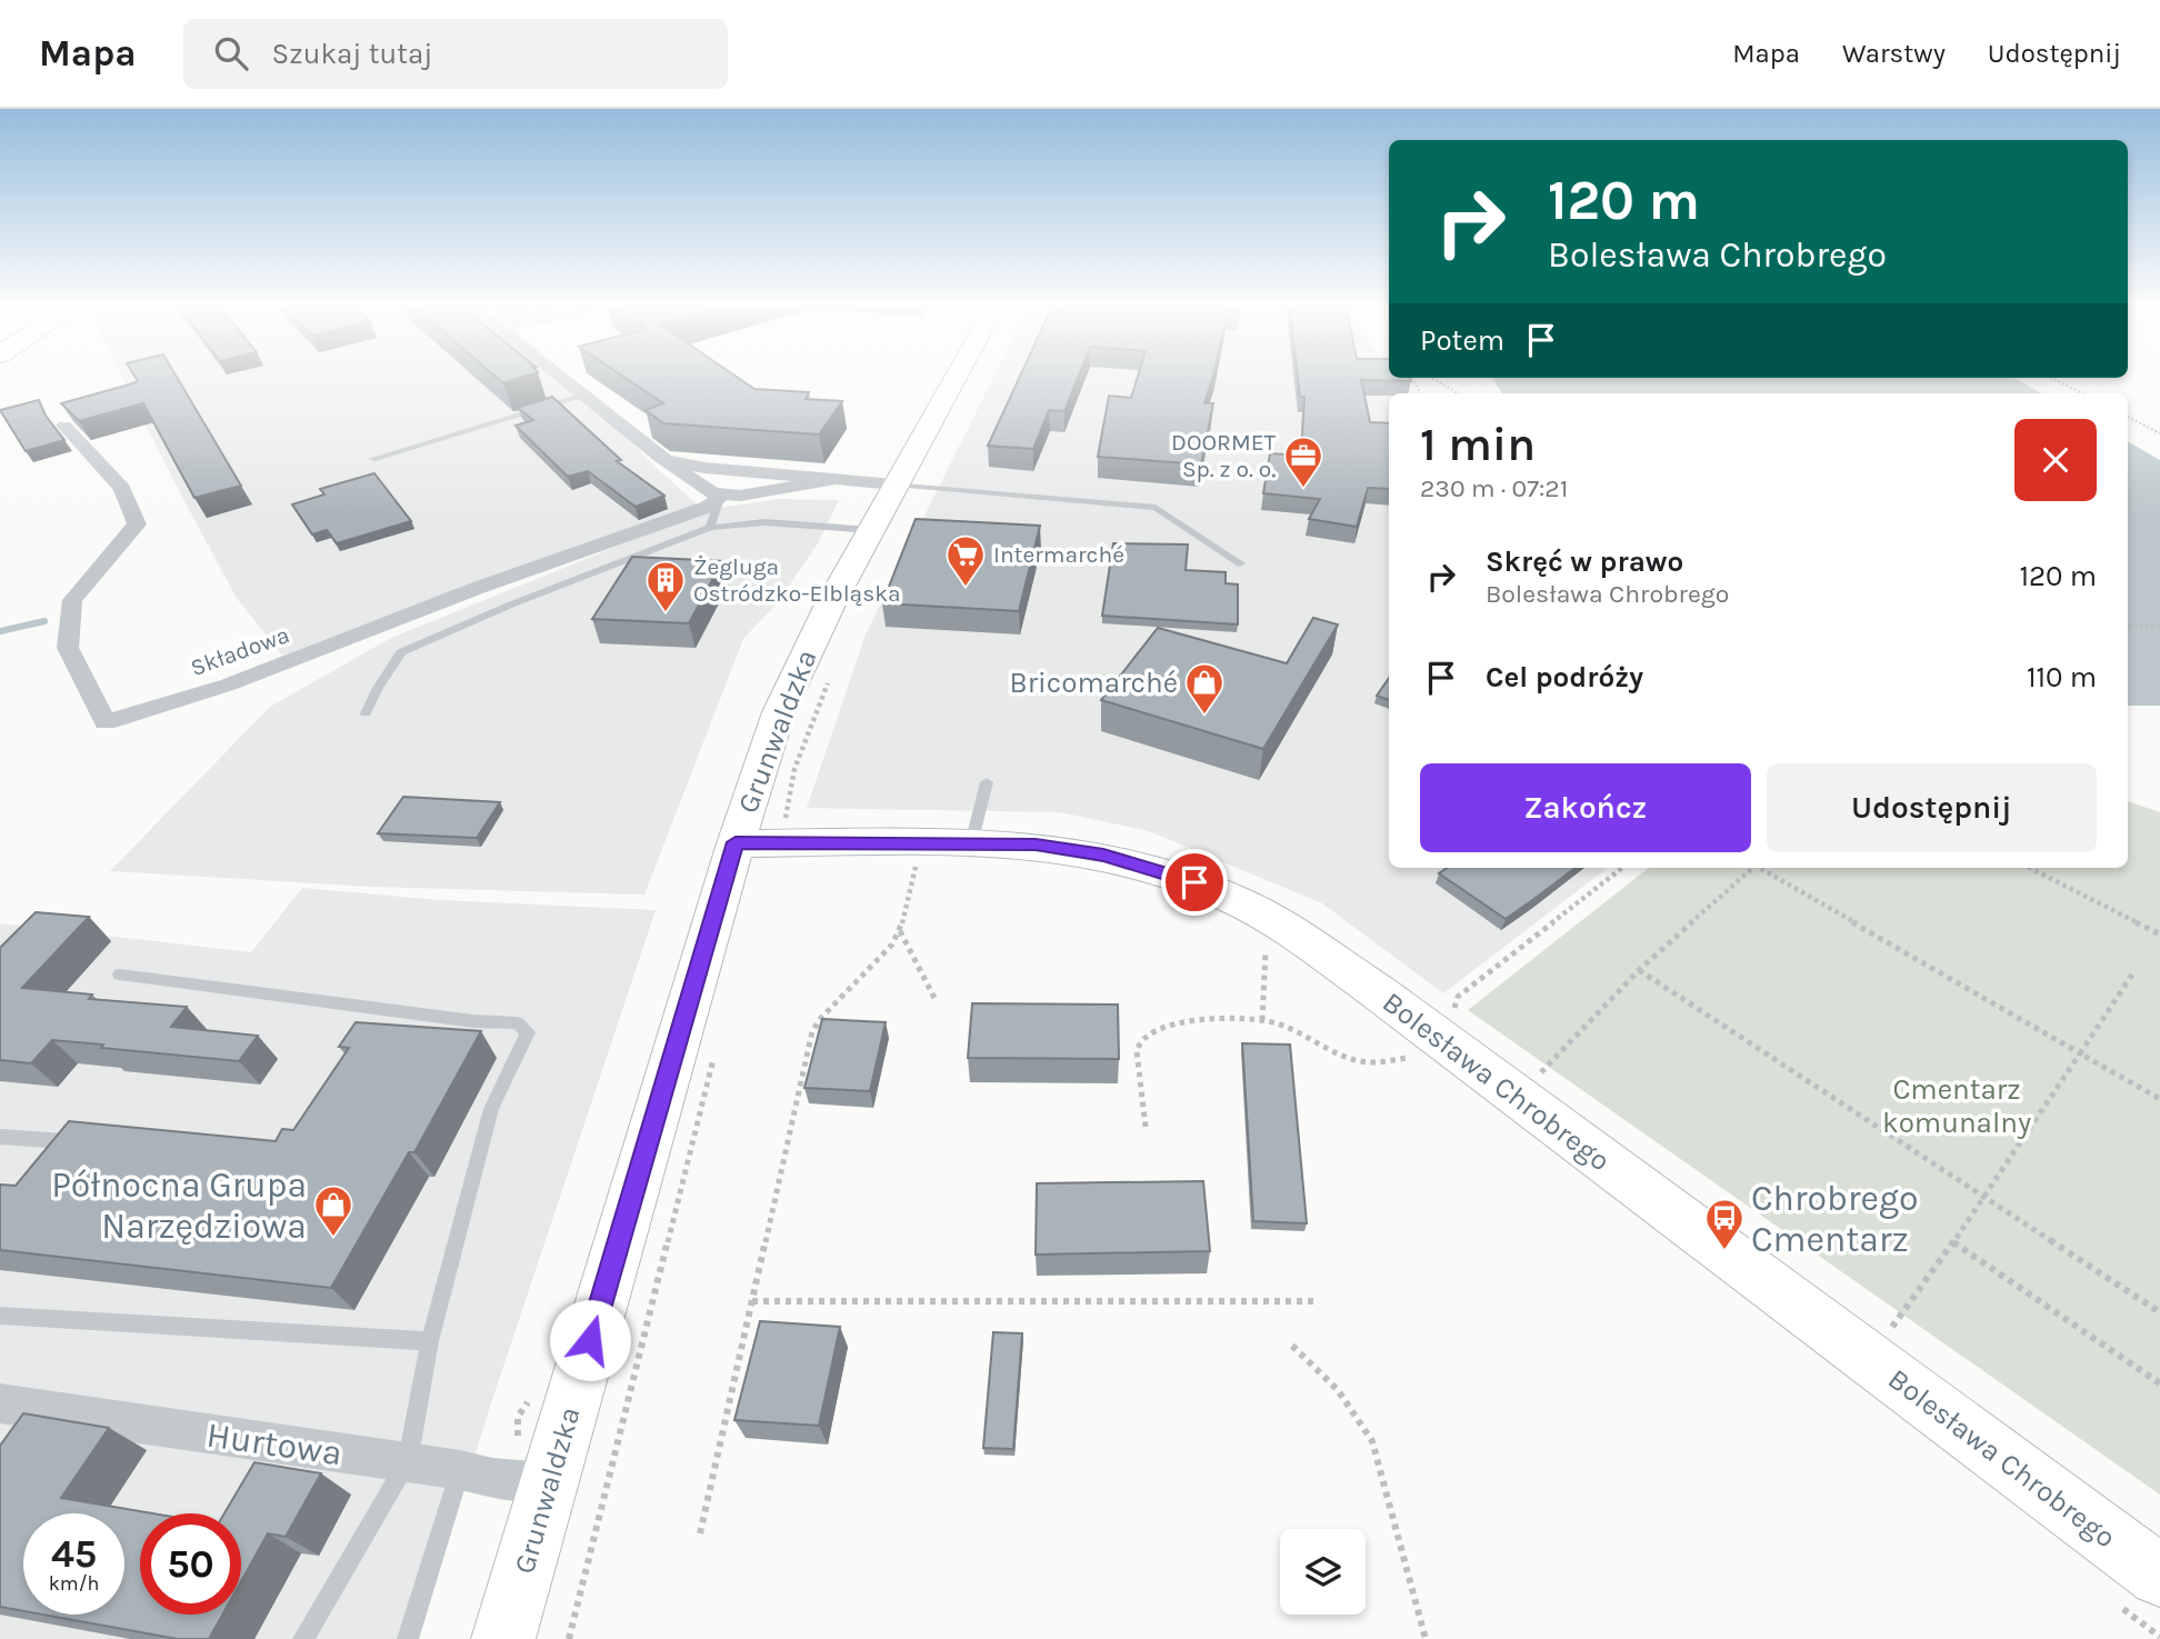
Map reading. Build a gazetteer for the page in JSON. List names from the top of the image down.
{
  "streets": {
    "main road": ["Grunwaldzka", "Bolesława Chrobrego"],
    "street": ["Składowa", "Hurtowa"]
  },
  "crossings": [
    ["Składowa", "Grunwaldzka"],
    ["Grunwaldzka", "Bolesława Chrobrego"],
    ["Grunwaldzka", "Hurtowa"]
  ],
  "parks": ["Cmentarz komunalny"],
  "places": {
    "office": ["DOORMET Sp. z o. o."],
    "supermarket": ["Intermarché"],
    "building": ["Żegluga Ostródzko-Elbląska"],
    "shop": ["Bricomarché", "Północna Grupa Narzędziowa"],
    "bus stop": ["Chrobrego Cmentarz"]
  },
  "page": {
    "header": "Mapa",
    "search": "Szukaj tutaj",
    "nav": ["Mapa", "Warstwy", "Udostępnij"],
    "turn": ["120 m", "Bolesława Chrobrego"],
    "then": "Potem",
    "heading": ["1 min", "230 m · 07:21"],
    "list": [
      {
        "name": "Skręć w prawo",
        "note": "Bolesława Chrobrego",
        "value": "120 m"
      },
      {
        "name": "Cel podróży",
        "value": "110 m"
      }
    ],
    "buttons": ["Zakończ", "Udostępnij"],
    "speed": "45 km/h",
    "limit": "50"
  }
}
